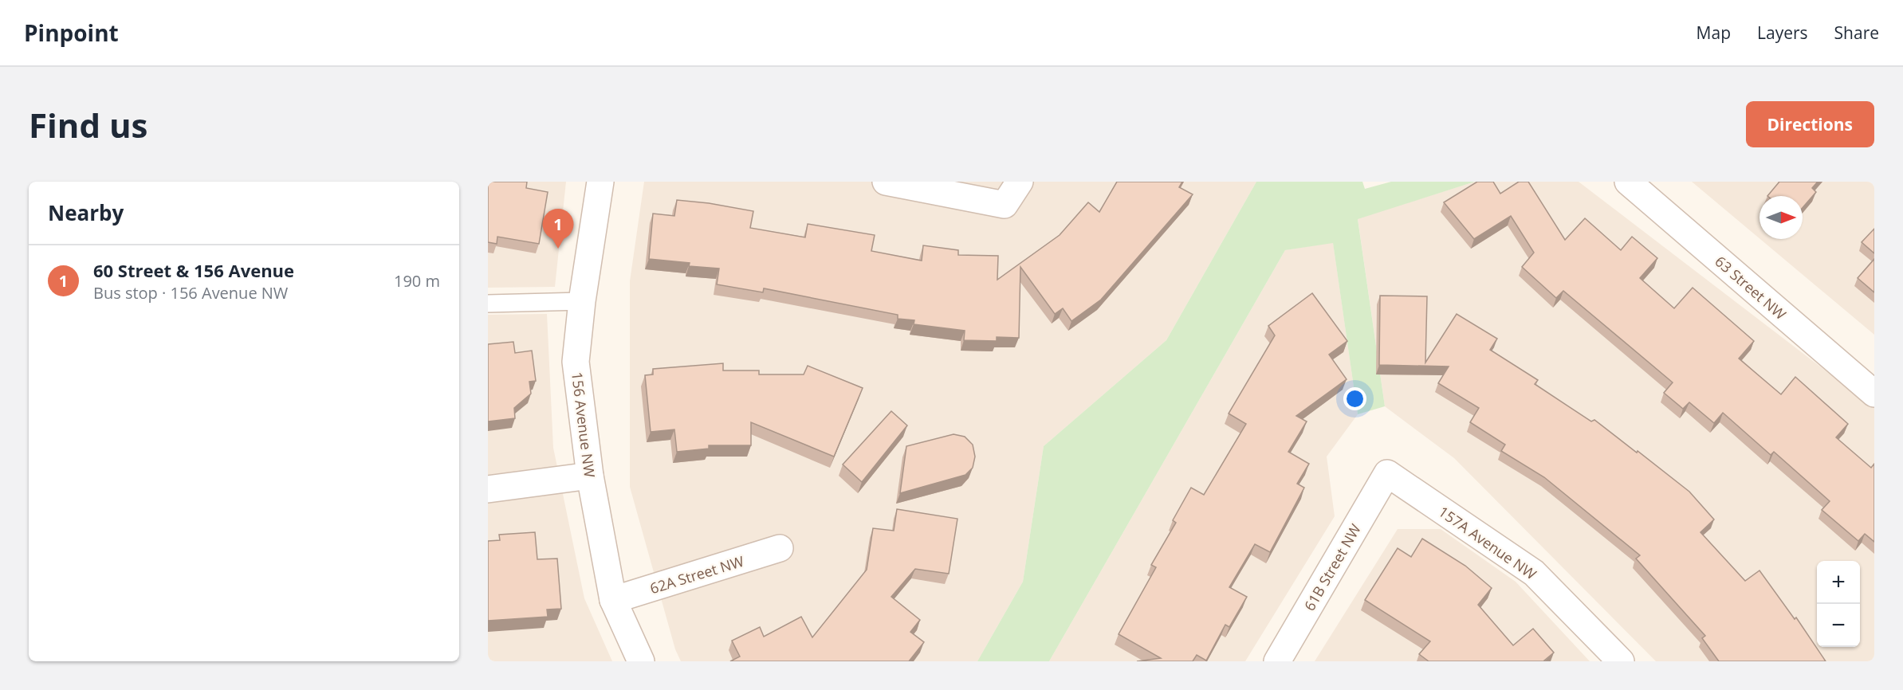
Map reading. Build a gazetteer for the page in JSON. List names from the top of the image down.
{
  "streets": {
    "street": [
      "63 Street NW",
      "156 Avenue NW",
      "157A Avenue NW",
      "61B Street NW",
      "62A Street NW"
    ]
  },
  "crossings": [
    ["156 Avenue NW", "62A Street NW"],
    ["157A Avenue NW", "61B Street NW"]
  ],
  "north": "right",
  "page": {
    "header": "Pinpoint",
    "nav": ["Map", "Layers", "Share"],
    "buttons": "Directions",
    "title": "Find us",
    "heading": "Nearby",
    "pins": "1",
    "list": [
      {
        "mark": "1",
        "name": "60 Street & 156 Avenue",
        "note": "Bus stop · 156 Avenue NW",
        "value": "190 m"
      }
    ],
    "map_buttons": ["+", "−"]
  }
}
